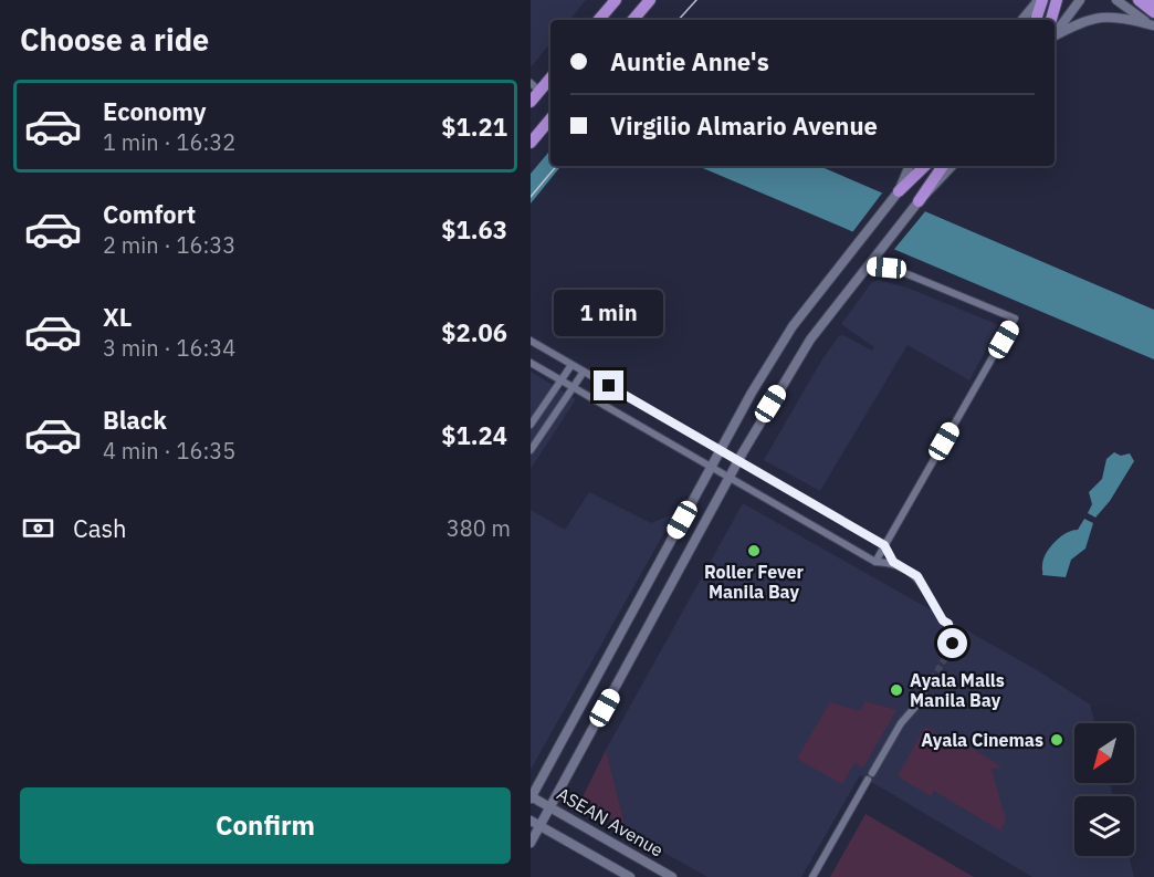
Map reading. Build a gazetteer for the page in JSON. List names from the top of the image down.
{
  "streets": {
    "main road": ["ASEAN Avenue"]
  },
  "places": ["Roller Fever Manila Bay", "Ayala Malls Manila Bay", "Ayala Cinemas"],
  "north": "bottom left",
  "page": {
    "heading": "Choose a ride",
    "banner": ["Auntie Anne's", "Virgilio Almario Avenue"],
    "list": [
      {
        "name": "Economy",
        "note": "1 min · 16:32",
        "value": "$1.21"
      },
      {
        "name": "Comfort",
        "note": "2 min · 16:33",
        "value": "$1.63"
      },
      {
        "name": "XL",
        "note": "3 min · 16:34",
        "value": "$2.06"
      },
      {
        "name": "Black",
        "note": "4 min · 16:35",
        "value": "$1.24"
      }
    ],
    "bubble": "1 min",
    "pay": ["Cash", "380 m"],
    "buttons": "Confirm"
  }
}
